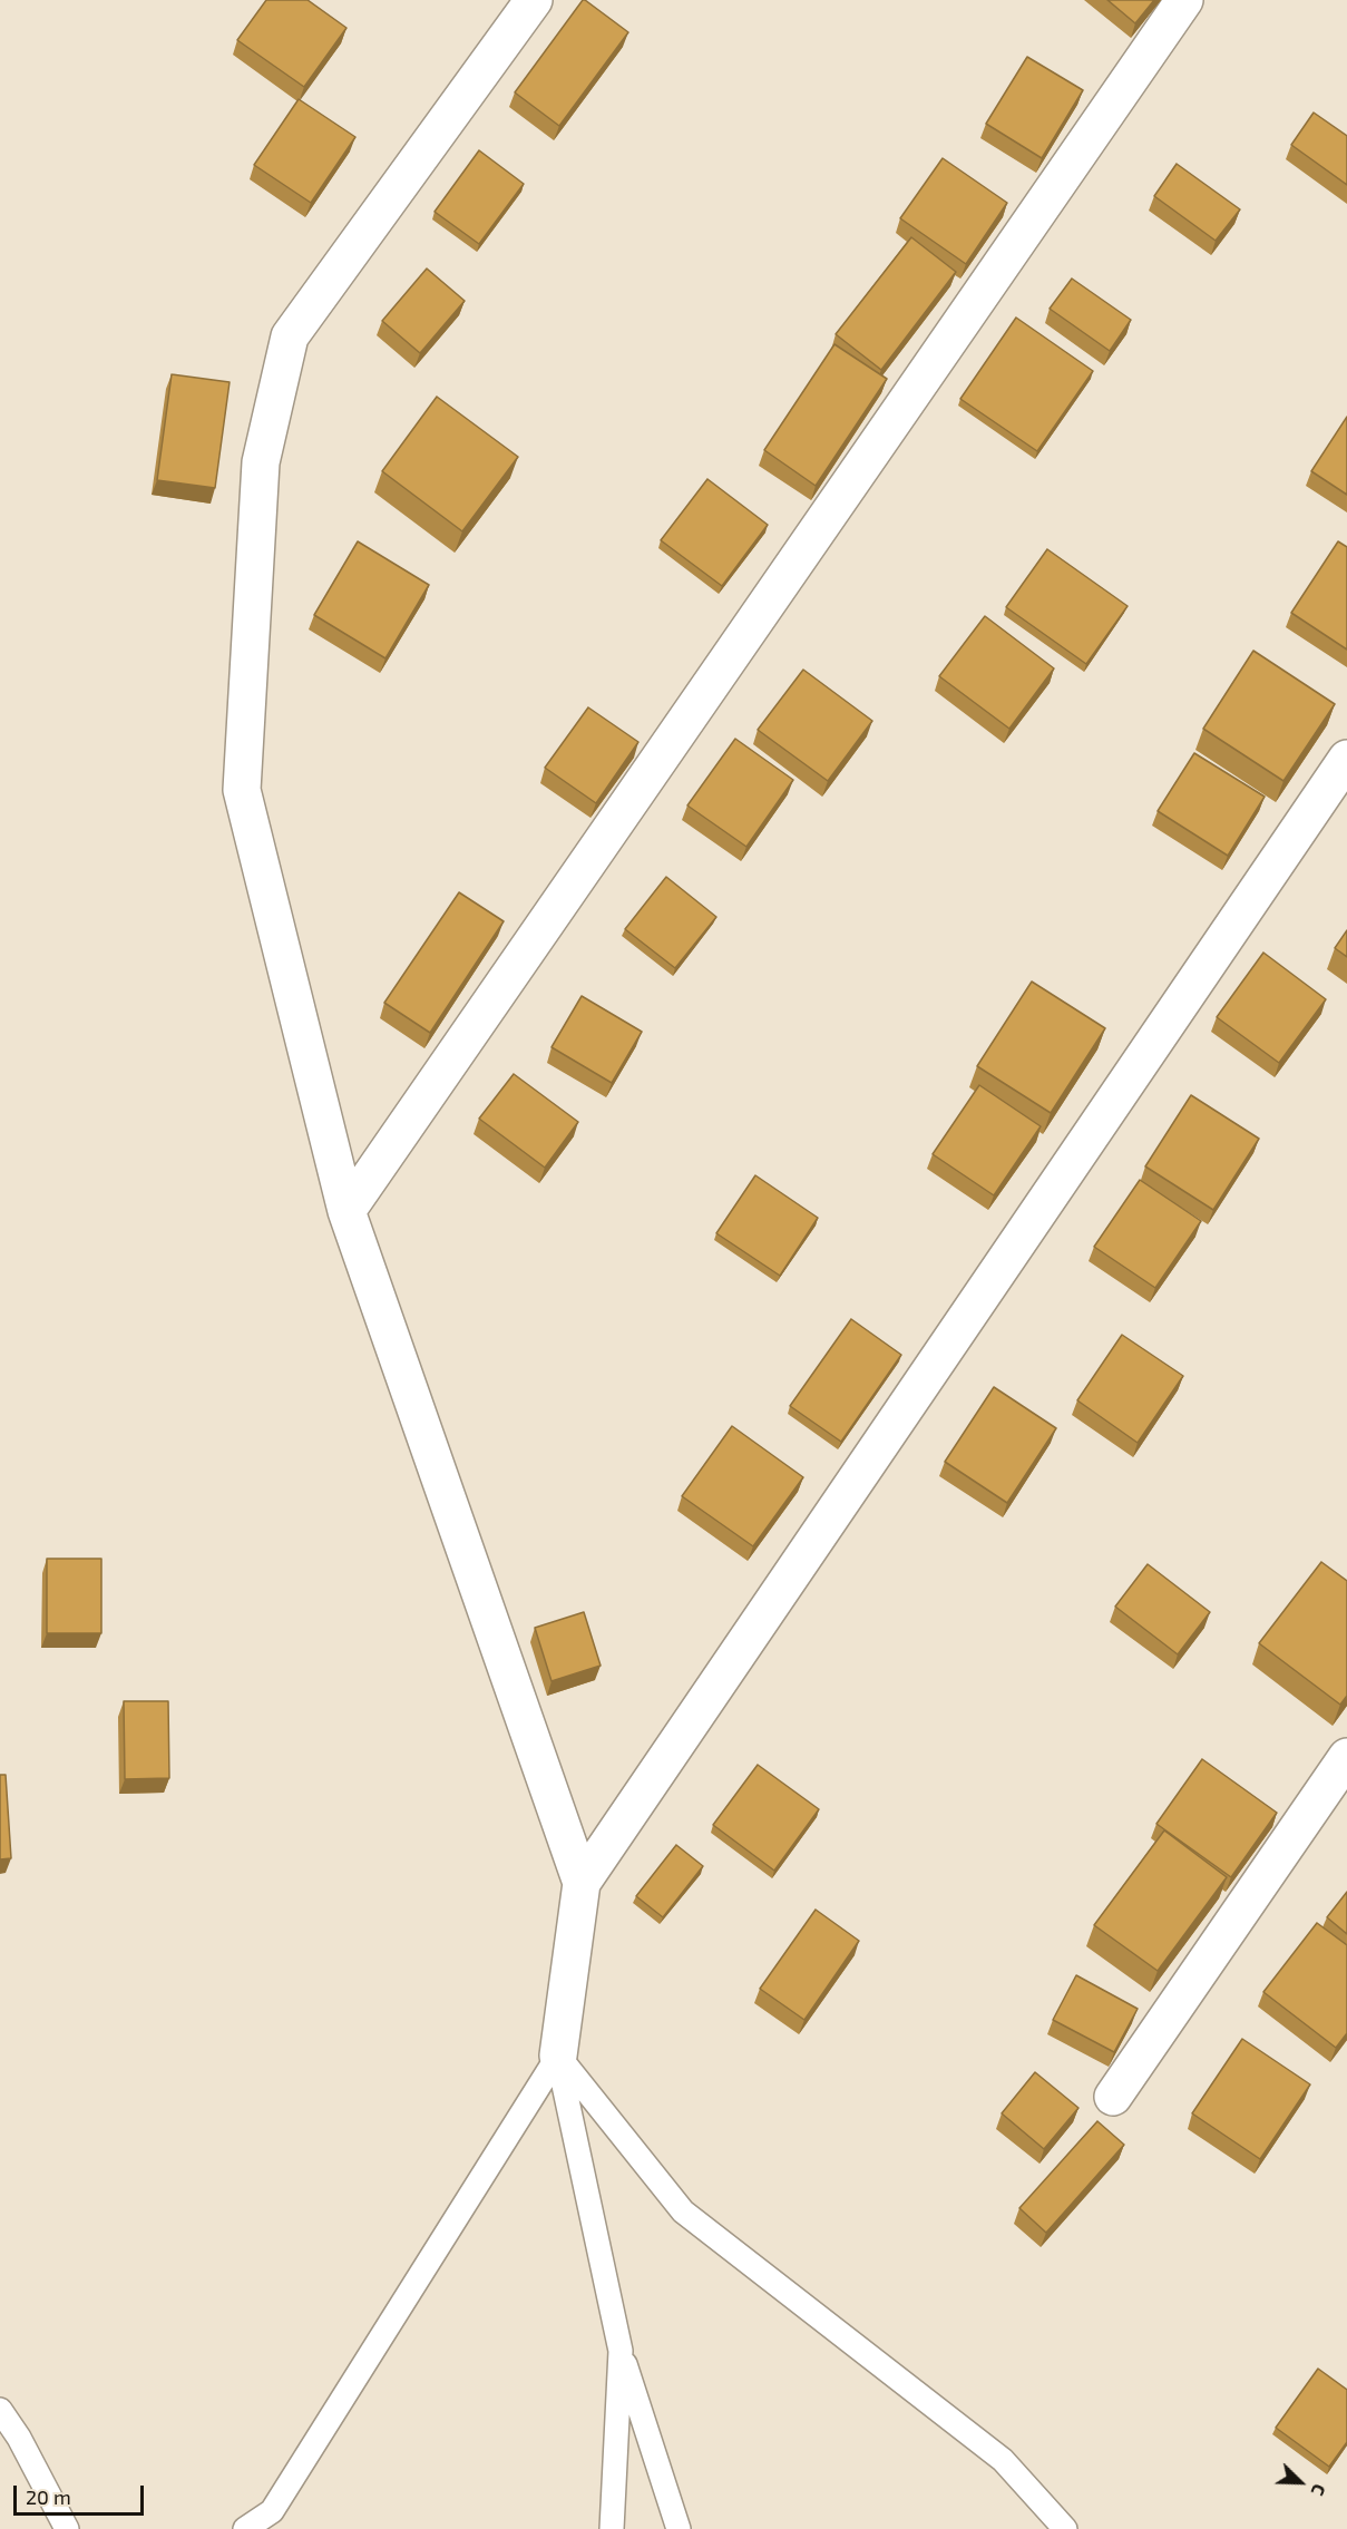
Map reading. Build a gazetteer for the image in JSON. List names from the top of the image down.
{
  "scale_bar": "20 m",
  "north": "bottom right"
}
